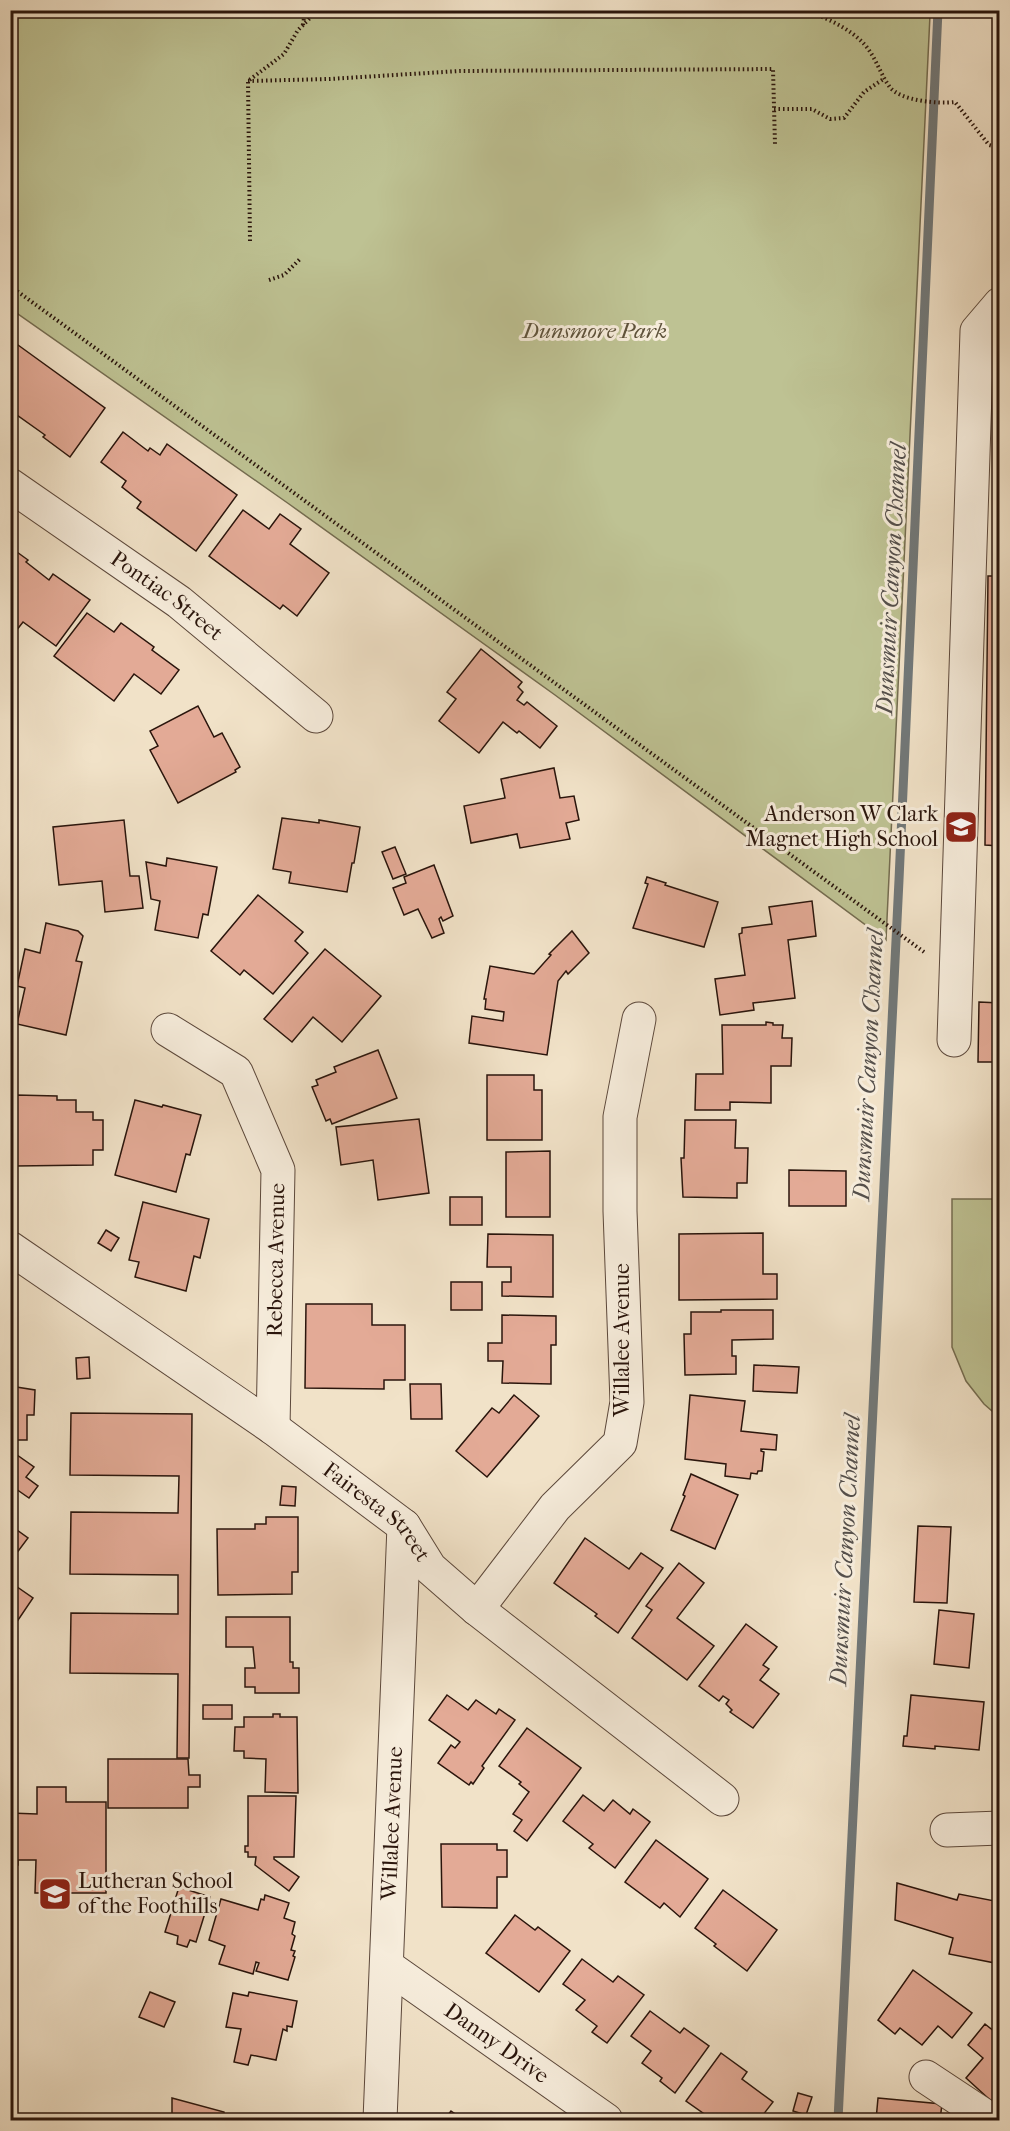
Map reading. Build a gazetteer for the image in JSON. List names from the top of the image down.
{
  "streets": {
    "street": [
      "Pontiac Street",
      "Rebecca Avenue",
      "Willalee Avenue",
      "Fairesta Street",
      "Danny Drive"
    ]
  },
  "crossings": [
    ["Rebecca Avenue", "Fairesta Street"],
    ["Willalee Avenue", "Fairesta Street"],
    ["Willalee Avenue", "Danny Drive"]
  ],
  "water": ["Dunsmuir Canyon Channel"],
  "parks": ["Dunsmore Park"],
  "places": {
    "school or university": ["Anderson W Clark Magnet High School", "Lutheran School of the Foothills"]
  }
}
